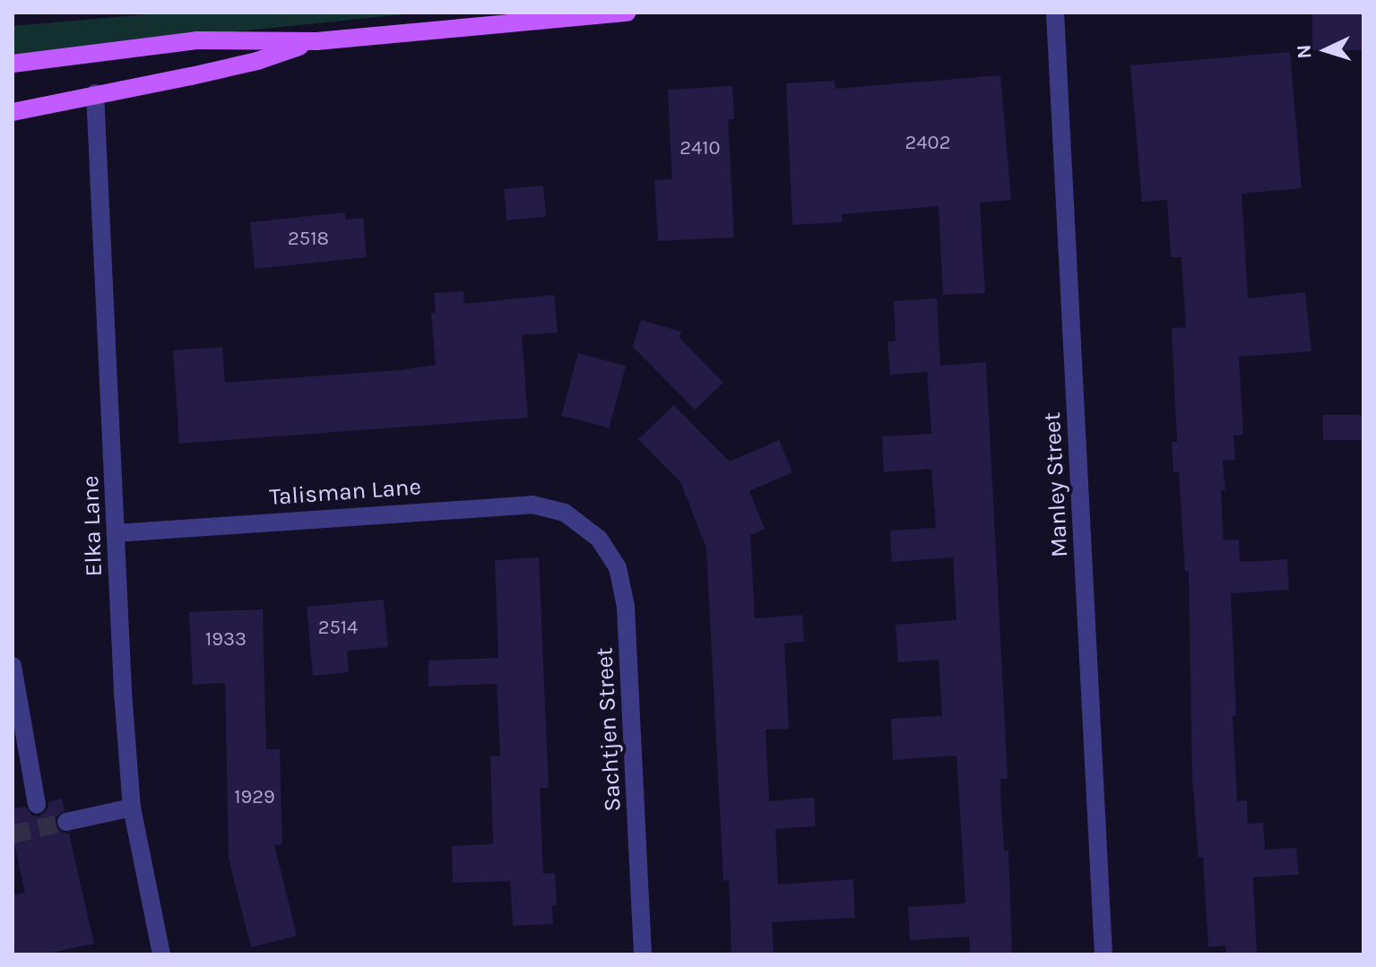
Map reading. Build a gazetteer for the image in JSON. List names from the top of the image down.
{
  "streets": {
    "street": [
      "Manley Street",
      "Talisman Lane",
      "Elka Lane",
      "Sachtjen Street"
    ]
  },
  "crossings": [
    ["Talisman Lane", "Elka Lane"],
    ["Talisman Lane", "Sachtjen Street"]
  ],
  "house_numbers": [
    "2402",
    "2410",
    "2518",
    "2514",
    "1933",
    "1929"
  ],
  "north": "left"
}
